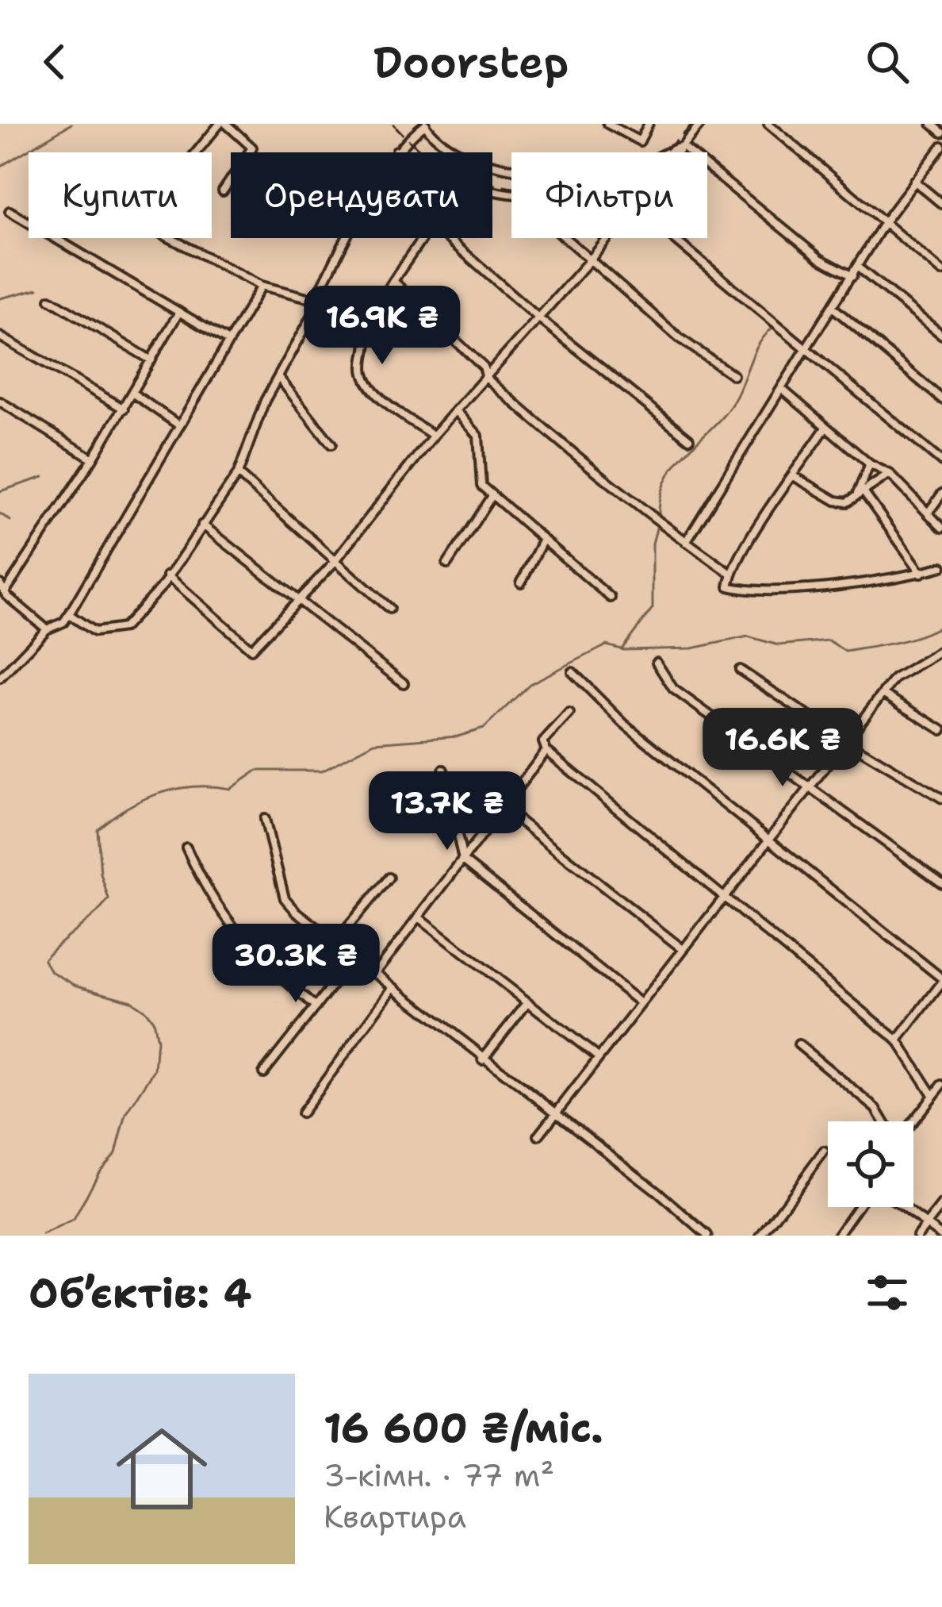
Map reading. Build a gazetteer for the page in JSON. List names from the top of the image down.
{
  "page": {
    "header": "Doorstep",
    "chip": ["Купити", "Орендувати", "Фільтри"],
    "price": [
      "16.9K ₴",
      "16.6K ₴",
      "13.7K ₴",
      "30.3K ₴"
    ],
    "heading": "Об’єктів: 4",
    "list": [
      {
        "name": "16 600 ₴/міс.",
        "note": "3-кімн. · 77 m² · Квартира"
      }
    ]
  }
}
